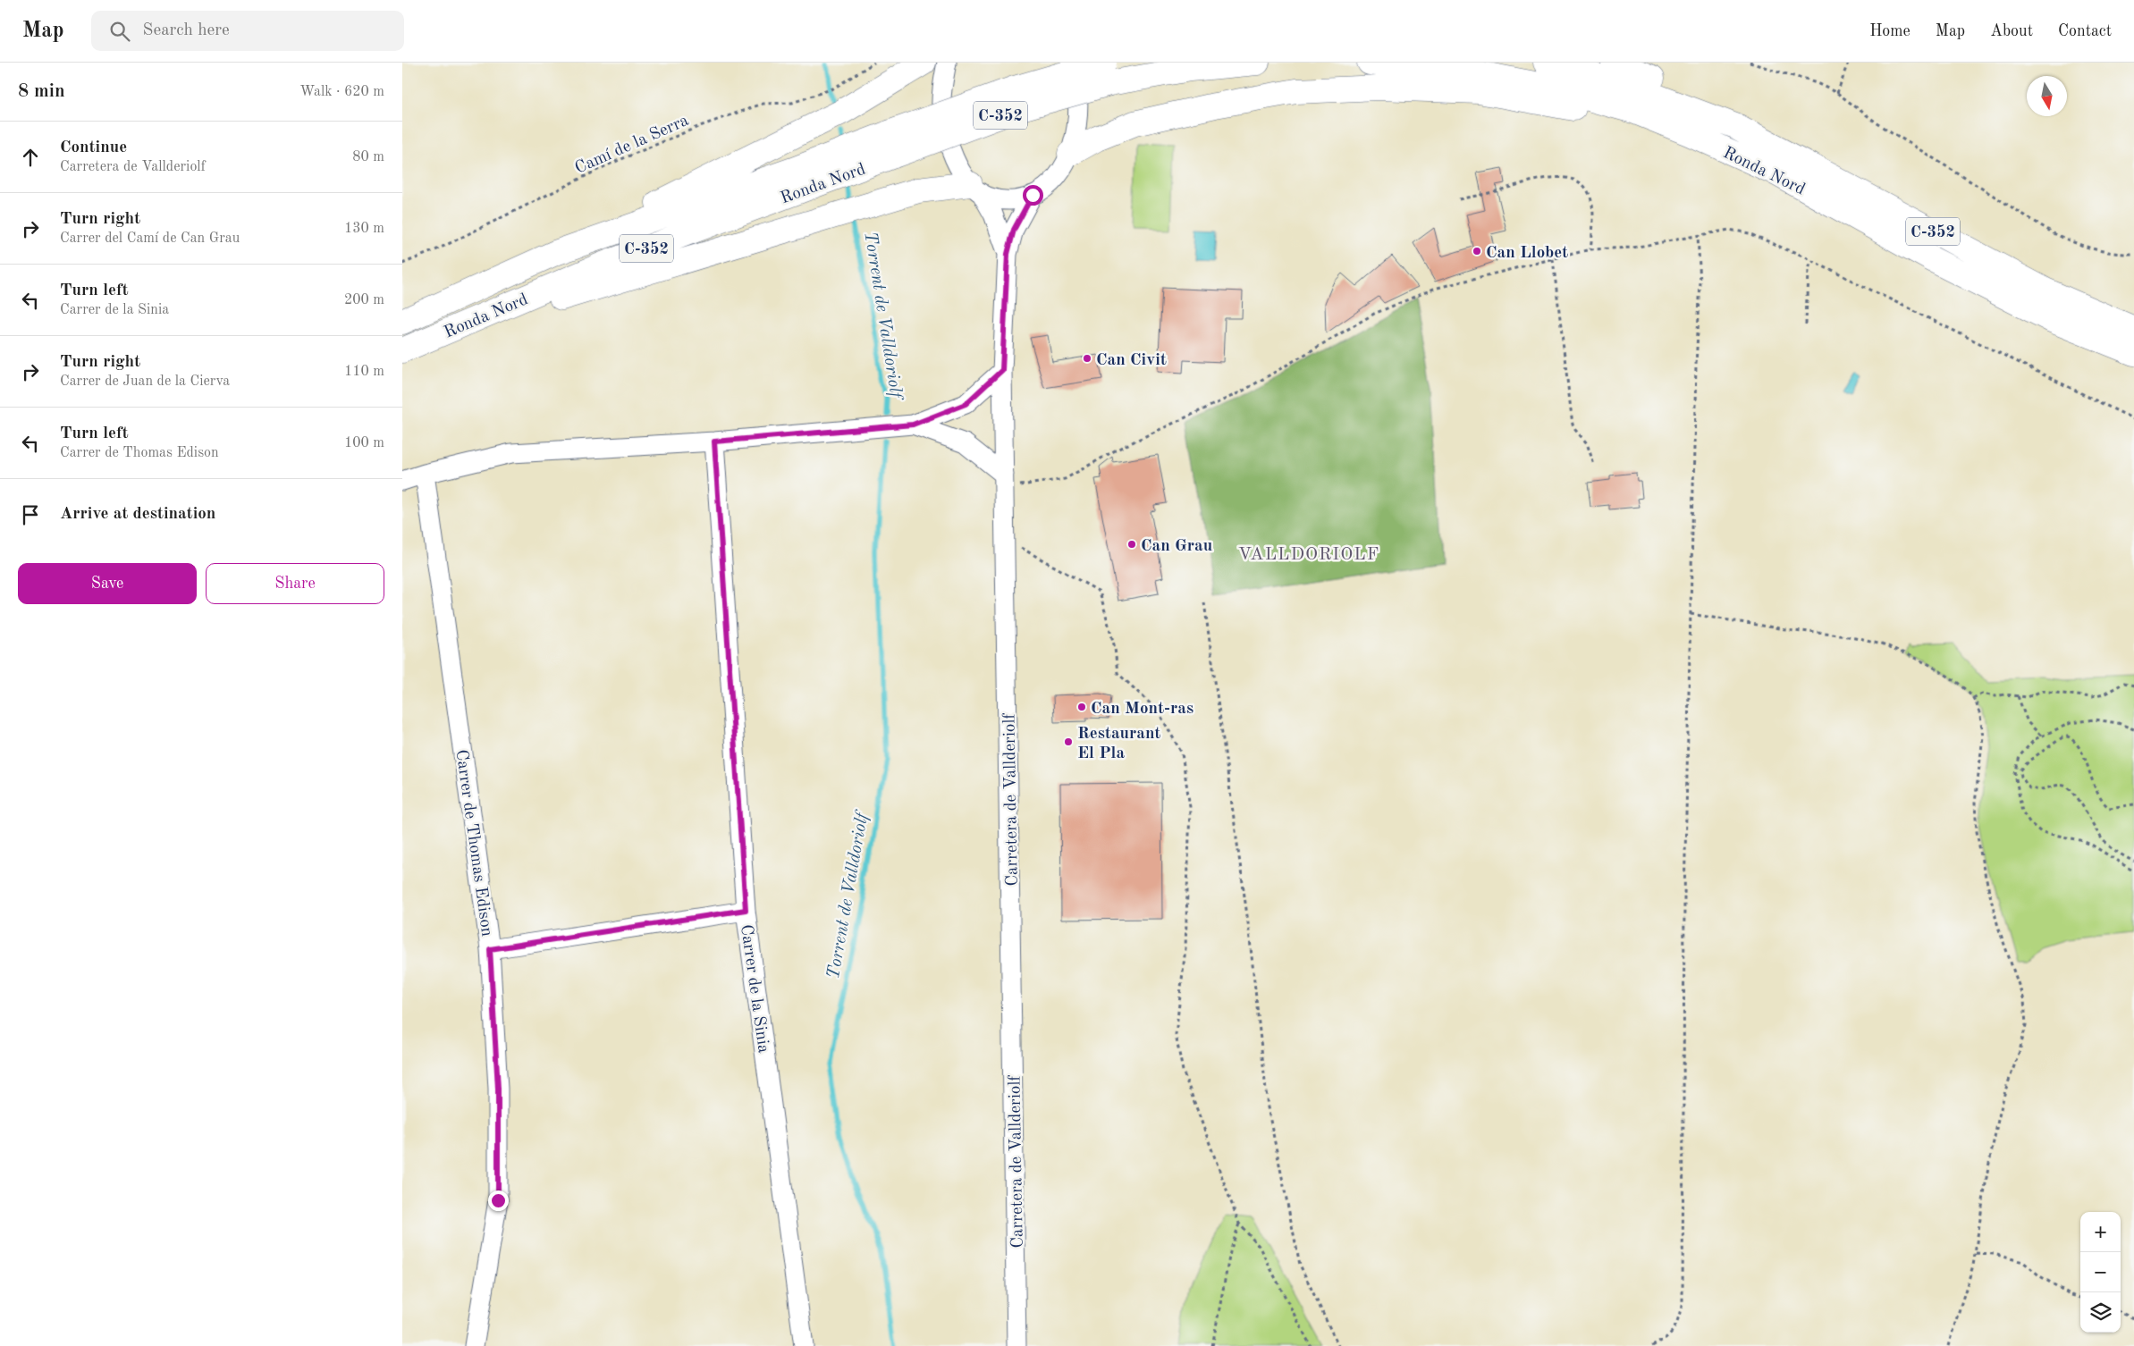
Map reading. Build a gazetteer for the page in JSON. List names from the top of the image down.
{
  "streets": {
    "highway": ["C-352", "Ronda Nord"],
    "street": ["Carretera de Vallderiolf", "Carrer de Thomas Edison", "Carrer de la Sinia"],
    "path": ["Camí de la Serra"]
  },
  "districts": ["VALLDORIOLF"],
  "water": ["Torrent de Valldoriolf"],
  "places": [
    "Can Llobet",
    "Can Civit",
    "Can Grau",
    "Can Mont-ras",
    "Restaurant El Pla"
  ],
  "north": "bottom",
  "page": {
    "header": "Map",
    "search": "Search here",
    "nav": [
      "Home",
      "Map",
      "About",
      "Contact"
    ],
    "heading": ["8 min", "Walk · 620 m"],
    "list": [
      ["Continue", "Carretera de Vallderiolf", "80 m"],
      ["Turn right", "Carrer del Camí de Can Grau", "130 m"],
      ["Turn left", "Carrer de la Sinia", "200 m"],
      ["Turn right", "Carrer de Juan de la Cierva", "110 m"],
      ["Turn left", "Carrer de Thomas Edison", "100 m"],
      "Arrive at destination"
    ],
    "buttons": ["Save", "Share"],
    "map_buttons": ["+", "−"]
  }
}
